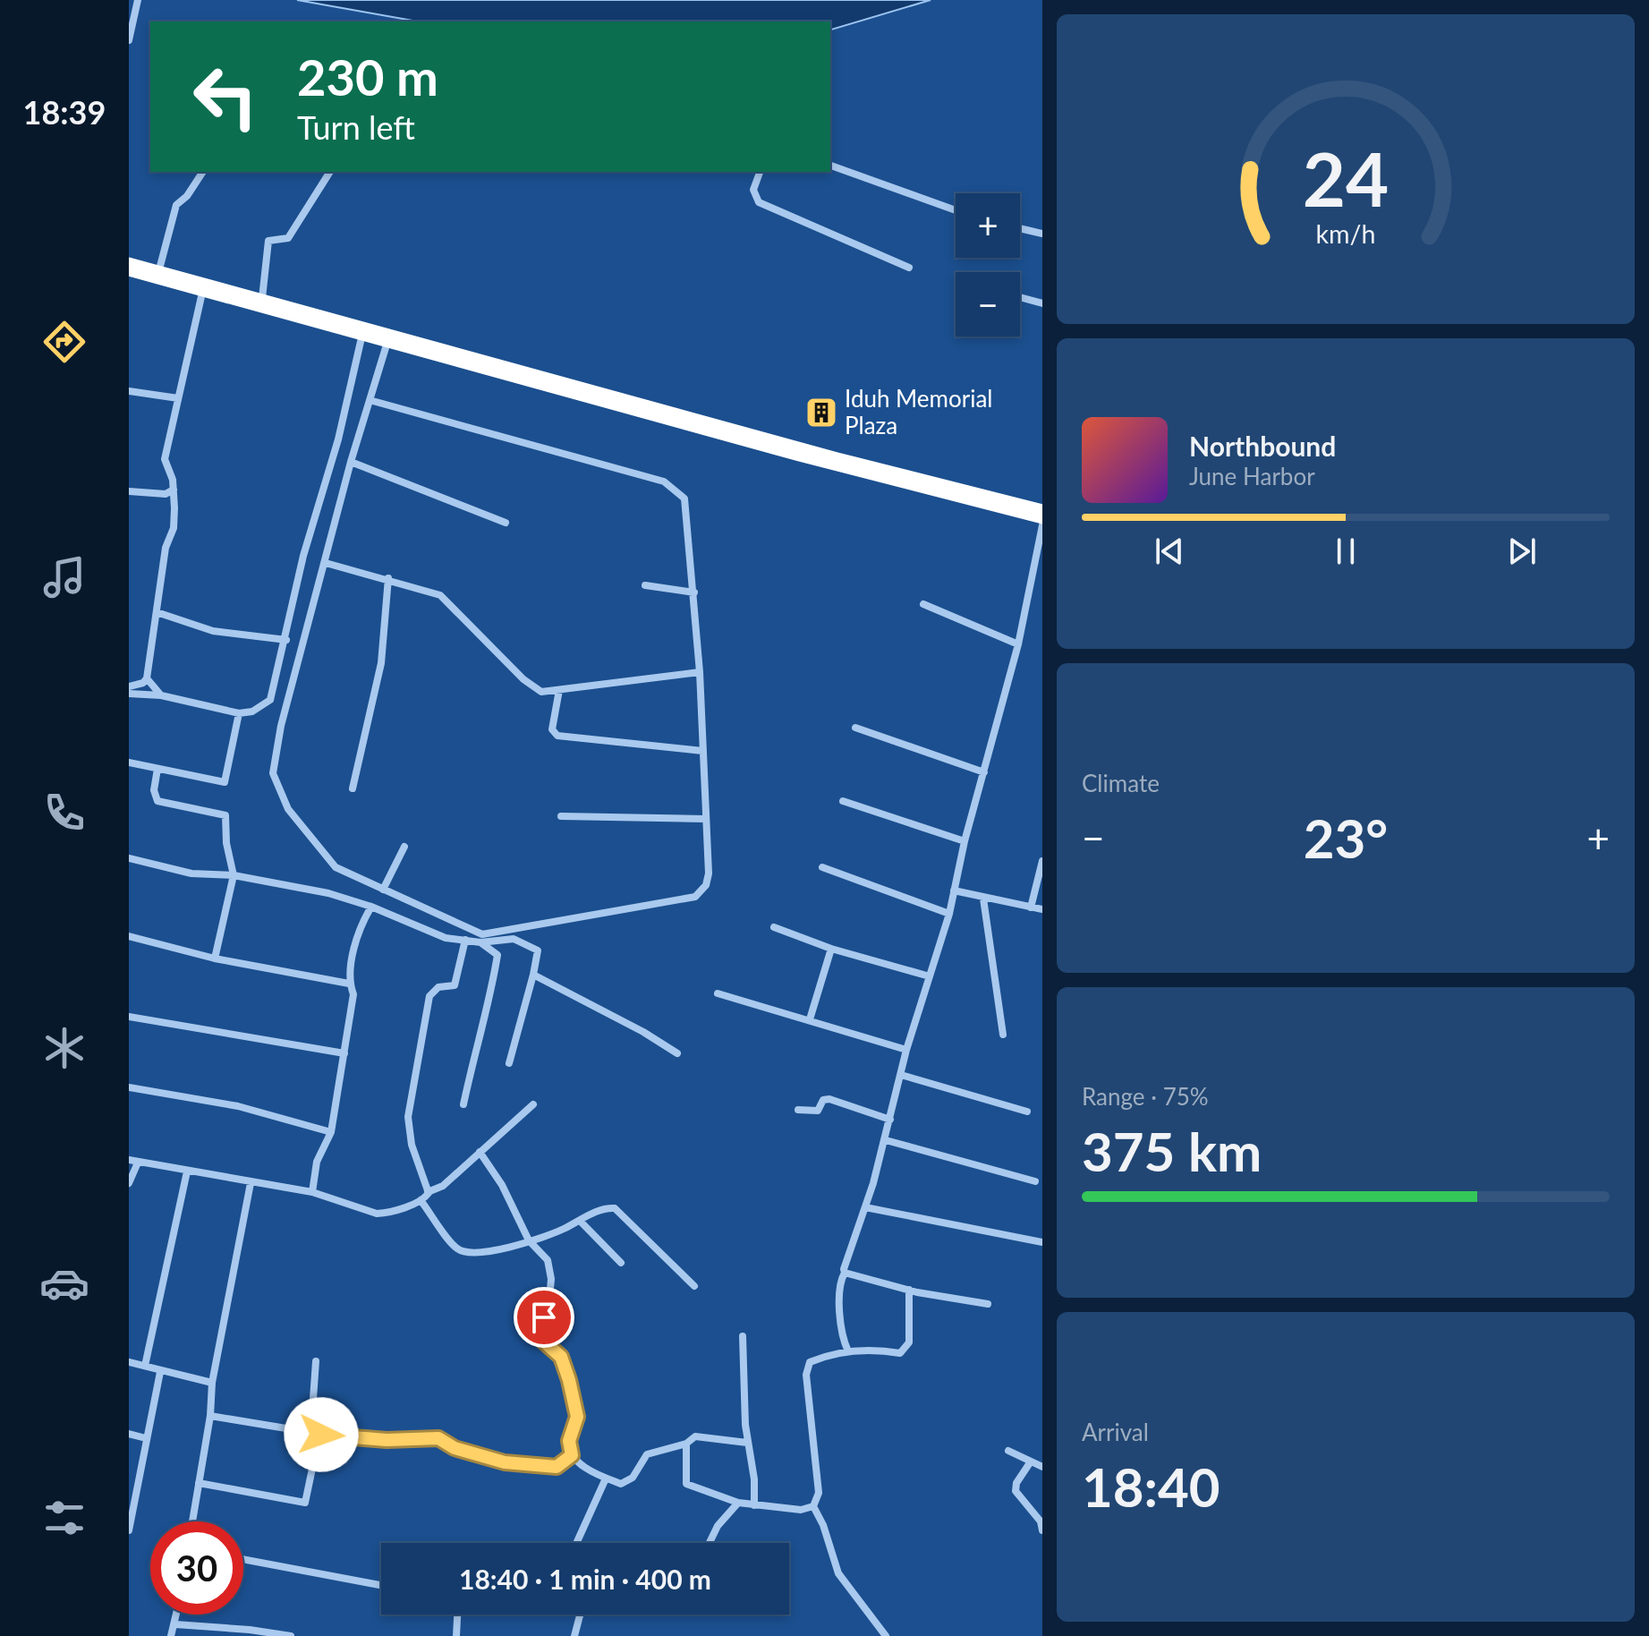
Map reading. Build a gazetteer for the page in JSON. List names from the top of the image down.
{
  "places": {
    "building": ["Iduh Memorial Plaza"]
  },
  "page": {
    "tabs": "18:39",
    "turn": ["230 m", "Turn left"],
    "map_buttons": ["+", "−"],
    "song": ["Northbound", "June Harbor"],
    "tile": [
      "Climate",
      ["Range · 75%", "375 km"],
      ["Arrival", "18:40"]
    ],
    "heat": ["−", "23°", "+"],
    "limit": "30",
    "trip": "18:40 · 1 min · 400 m",
    "gauge": ["24", "km/h"]
  }
}
